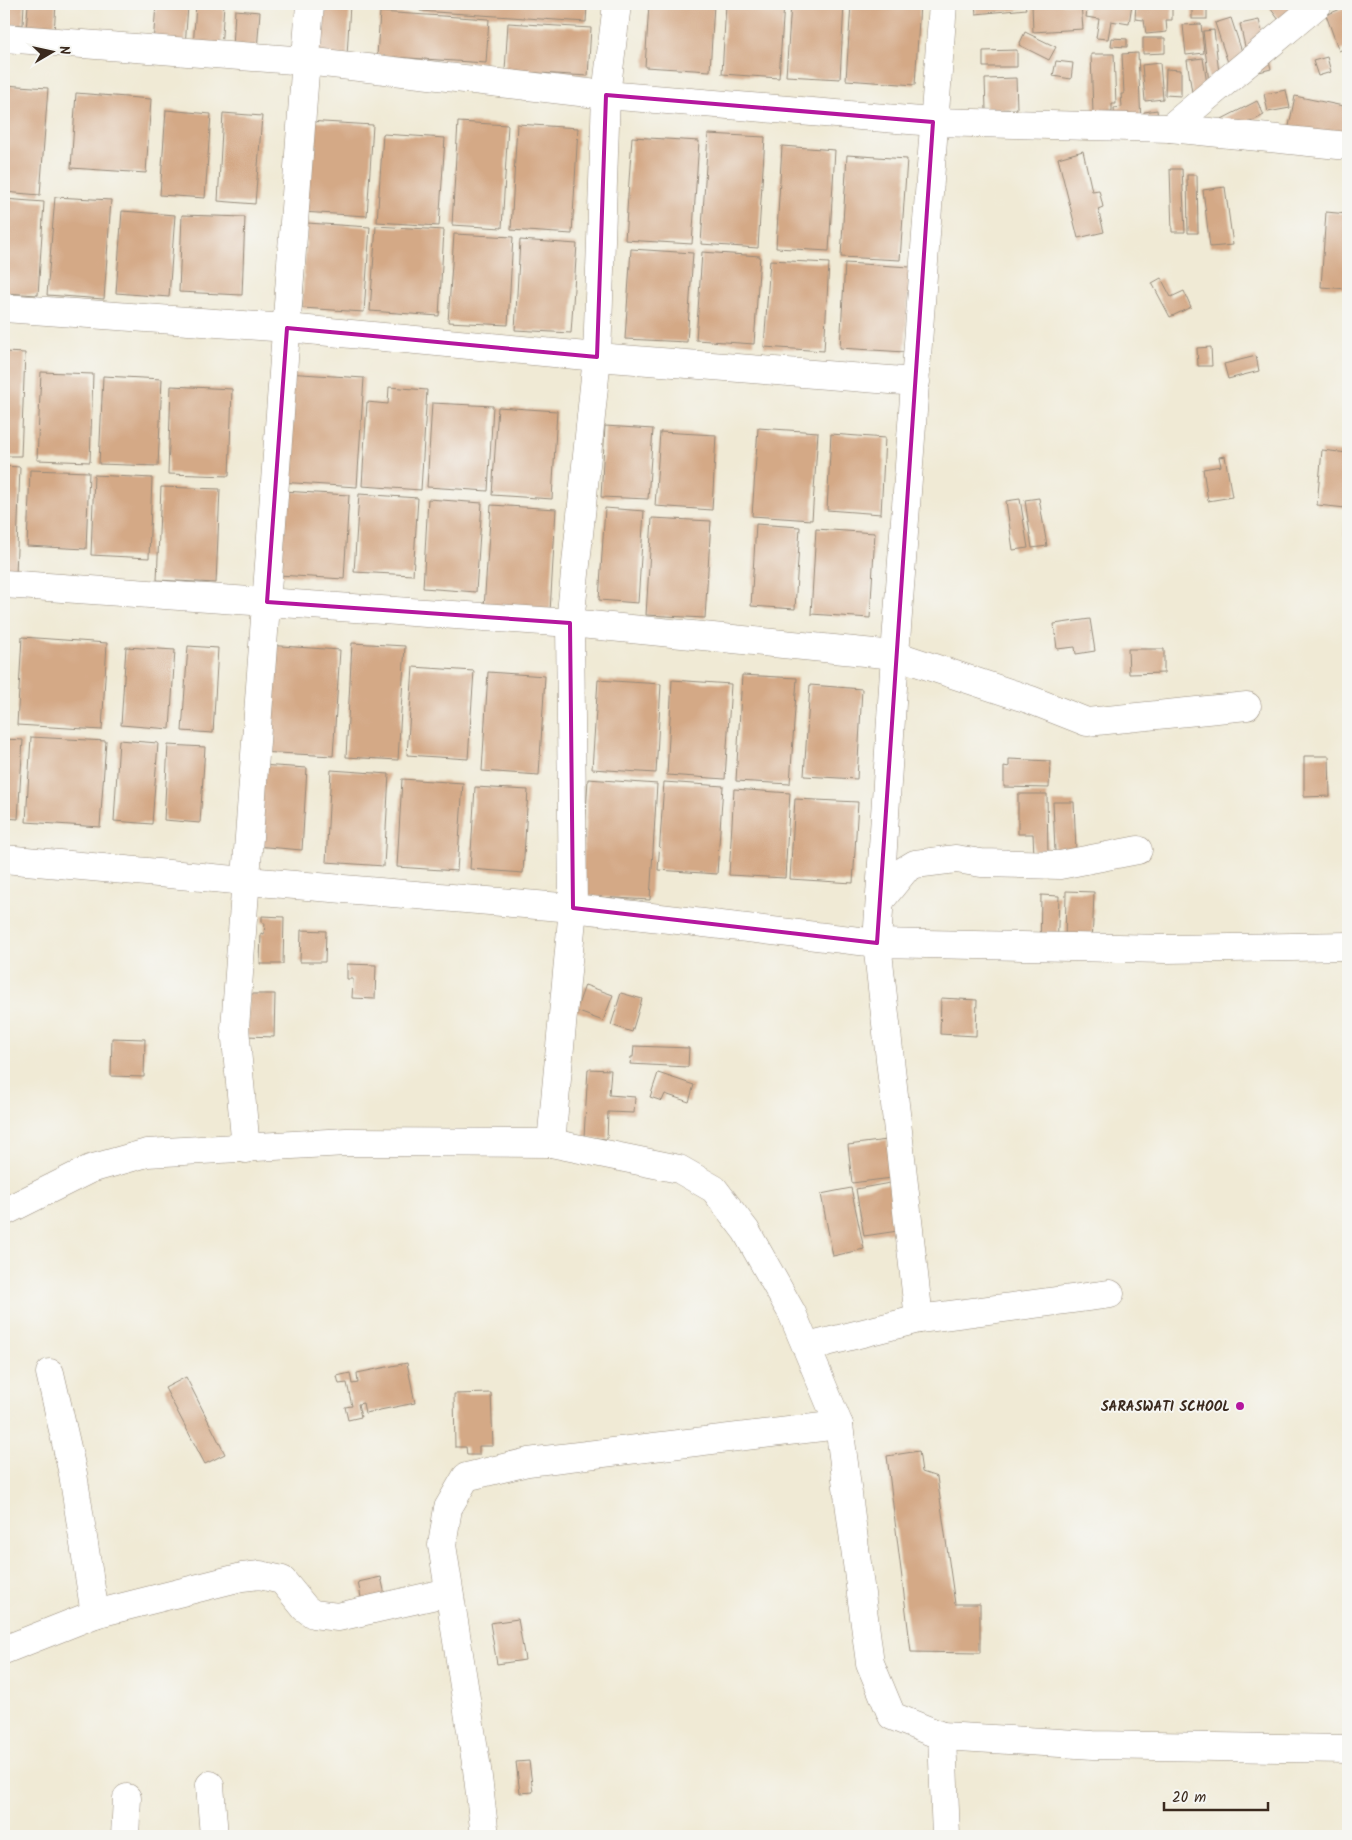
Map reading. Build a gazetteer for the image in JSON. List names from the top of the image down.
{
  "places": ["SARASWATI SCHOOL"],
  "scale_bar": "20 m",
  "north": "right"
}
